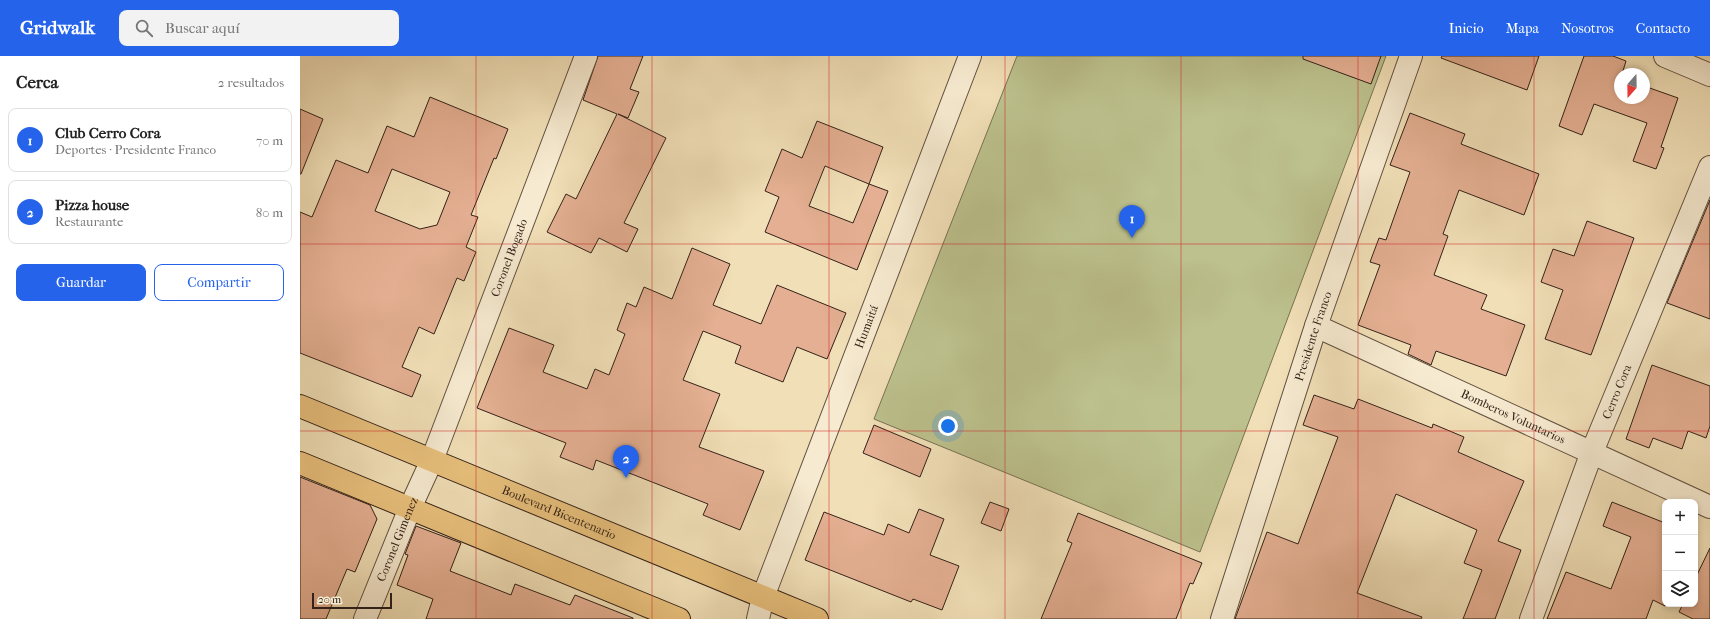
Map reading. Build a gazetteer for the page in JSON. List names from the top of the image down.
{
  "streets": {
    "main road": ["Boulevard Bicentenario"],
    "street": [
      "Coronel Bogado",
      "Humaitá",
      "Presidente Franco",
      "Cerro Cora",
      "Bomberos Voluntarios",
      "Coronel Gimenez"
    ]
  },
  "crossings": [
    ["Coronel Bogado", "Boulevard Bicentenario"],
    ["Coronel Bogado", "Coronel Gimenez"],
    ["Humaitá", "Boulevard Bicentenario"],
    ["Presidente Franco", "Bomberos Voluntarios"],
    ["Cerro Cora", "Bomberos Voluntarios"],
    ["Boulevard Bicentenario", "Coronel Gimenez"]
  ],
  "scale_bar": "20 m",
  "north": "bottom",
  "page": {
    "header": "Gridwalk",
    "search": "Buscar aquí",
    "nav": [
      "Inicio",
      "Mapa",
      "Nosotros",
      "Contacto"
    ],
    "heading": ["Cerca", "2 resultados"],
    "list": [
      {
        "mark": "1",
        "name": "Club Cerro Cora",
        "note": "Deportes · Presidente Franco",
        "value": "70 m"
      },
      {
        "mark": "2",
        "name": "Pizza house",
        "note": "Restaurante",
        "value": "80 m"
      }
    ],
    "pins": ["1", "2"],
    "buttons": ["Guardar", "Compartir"],
    "map_buttons": ["+", "−"],
    "scale": "20 m"
  }
}
